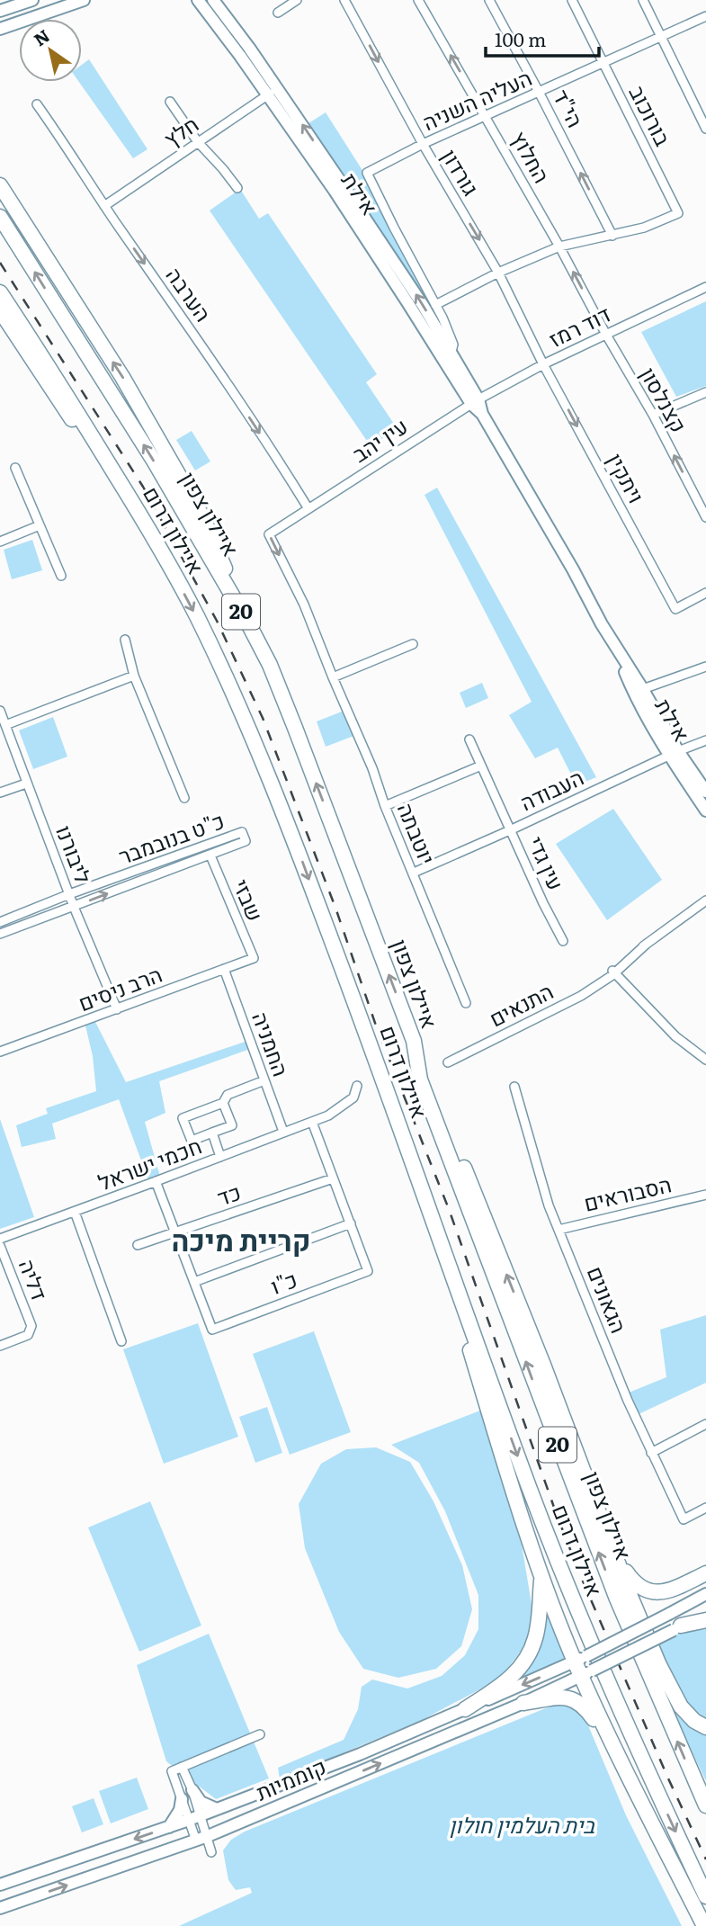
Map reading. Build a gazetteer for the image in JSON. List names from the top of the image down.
{
  "streets": {
    "highway": ["איילון צפון", "איילון דרום", "20"],
    "main road": ["אילת", "קוממיות"],
    "street": [
      "העליה השניה",
      "הי\"ד",
      "בורוכוב",
      "חלץ",
      "החלוץ",
      "גורדון",
      "הערבה",
      "דוד רמז",
      "קצנלסון",
      "עין יהב",
      "ויתקין",
      "העבודה",
      "יוטבתה",
      "כ\"ט בנובמבר",
      "ליבורנו",
      "עין גדי",
      "שבזי",
      "הרב ניסים",
      "התנאים",
      "החמניה",
      "חכמי ישראל",
      "הסבוראים",
      "כד",
      "דליה",
      "כ\"ו",
      "הגאונים"
    ]
  },
  "crossings": [
    ["העליה השניה", "הי\"ד"],
    ["העליה השניה", "בורוכוב"],
    ["העליה השניה", "החלוץ"],
    ["העליה השניה", "גורדון"],
    ["הי\"ד", "בורוכוב"],
    ["חלץ", "אילת"],
    ["חלץ", "הערבה"],
    ["החלוץ", "דוד רמז"],
    ["החלוץ", "קצנלסון"],
    ["גורדון", "דוד רמז"],
    ["גורדון", "ויתקין"],
    ["אילת", "דוד רמז"],
    ["אילת", "עין יהב"],
    ["אילת", "העבודה"],
    ["הערבה", "עין יהב"],
    ["הערבה", "יוטבתה"],
    ["דוד רמז", "קצנלסון"],
    ["דוד רמז", "עין יהב"],
    ["דוד רמז", "ויתקין"],
    ["עין יהב", "יוטבתה"],
    ["העבודה", "יוטבתה"],
    ["העבודה", "עין גדי"],
    ["כ\"ט בנובמבר", "ליבורנו"],
    ["כ\"ט בנובמבר", "שבזי"],
    ["ליבורנו", "הרב ניסים"],
    ["שבזי", "הרב ניסים"],
    ["הרב ניסים", "החמניה"],
    ["החמניה", "חכמי ישראל"],
    ["הסבוראים", "הגאונים"]
  ],
  "one_way": [
    "הי\"ד",
    "החלוץ",
    "גורדון",
    "הערבה",
    "קצנלסון",
    "ויתקין"
  ],
  "districts": ["קריית מיכה"],
  "parks": ["בית העלמין חולון"],
  "scale_bar": "100 m",
  "north": "top left"
}
